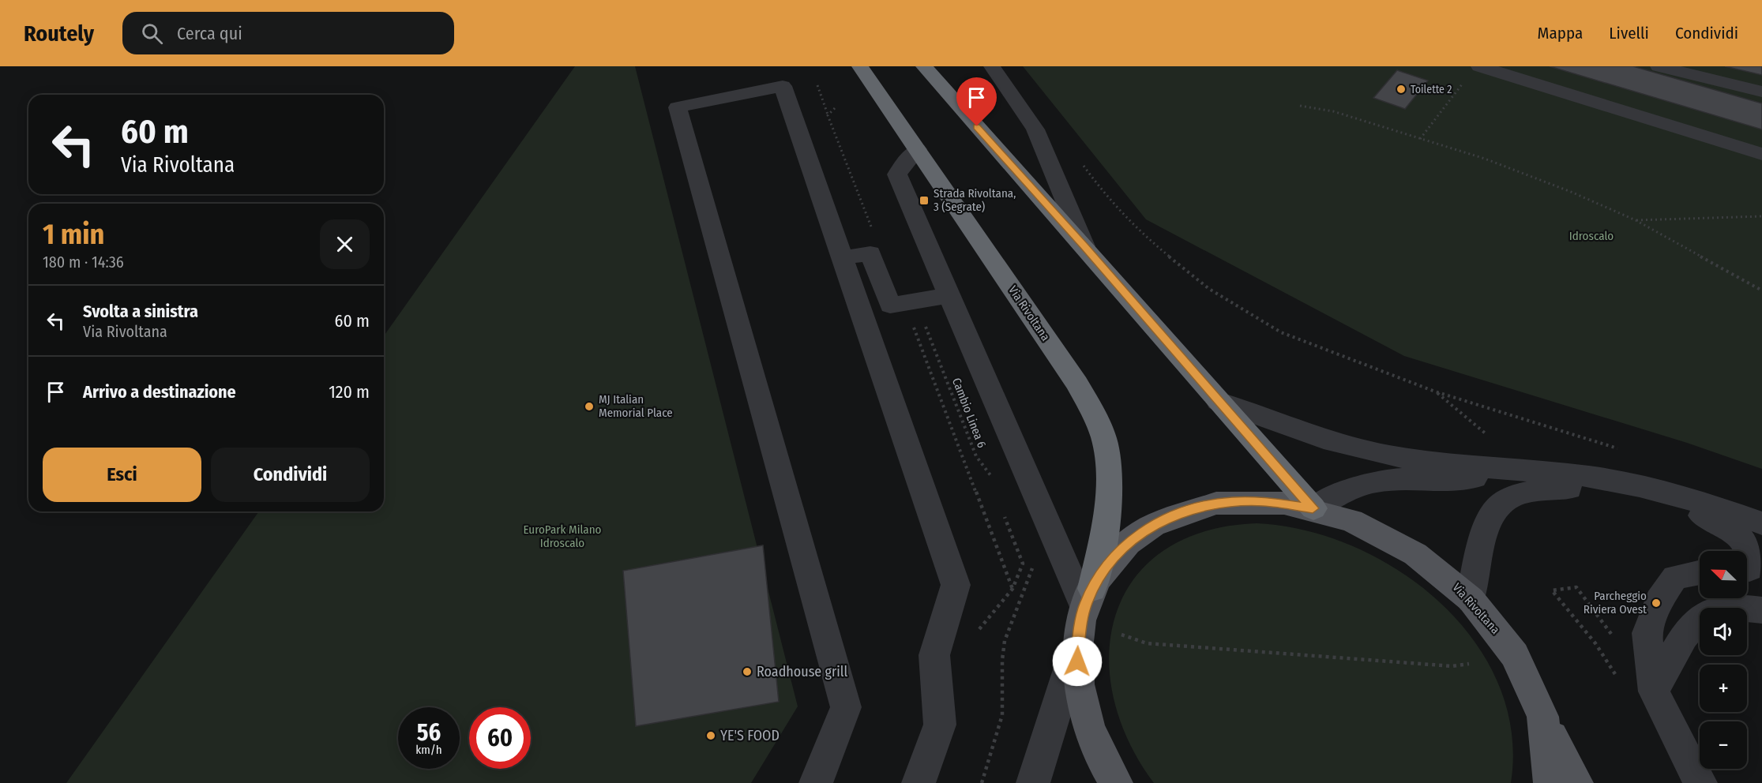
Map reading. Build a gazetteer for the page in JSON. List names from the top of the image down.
{
  "streets": {
    "highway": ["Via Rivoltana"],
    "path": ["Cambio Linea 6"]
  },
  "parks": ["Idroscalo", "EuroPark Milano Idroscalo"],
  "places": {
    "other": [
      "Toilette 2",
      "MJ Italian Memorial Place",
      "Parcheggio Riviera Ovest",
      "Roadhouse grill",
      "YE'S FOOD"
    ],
    "transit": ["Strada Rivoltana, 3 (Segrate)"]
  },
  "north": "top left",
  "page": {
    "header": "Routely",
    "search": "Cerca qui",
    "nav": ["Mappa", "Livelli", "Condividi"],
    "turn": ["60 m", "Via Rivoltana"],
    "heading": ["1 min", "180 m · 14:36"],
    "list": [
      {
        "name": "Svolta a sinistra",
        "note": "Via Rivoltana",
        "value": "60 m"
      },
      {
        "name": "Arrivo a destinazione",
        "value": "120 m"
      }
    ],
    "buttons": ["Esci", "Condividi"],
    "map_buttons": ["+", "−"],
    "speed": "56 km/h",
    "limit": "60"
  }
}
